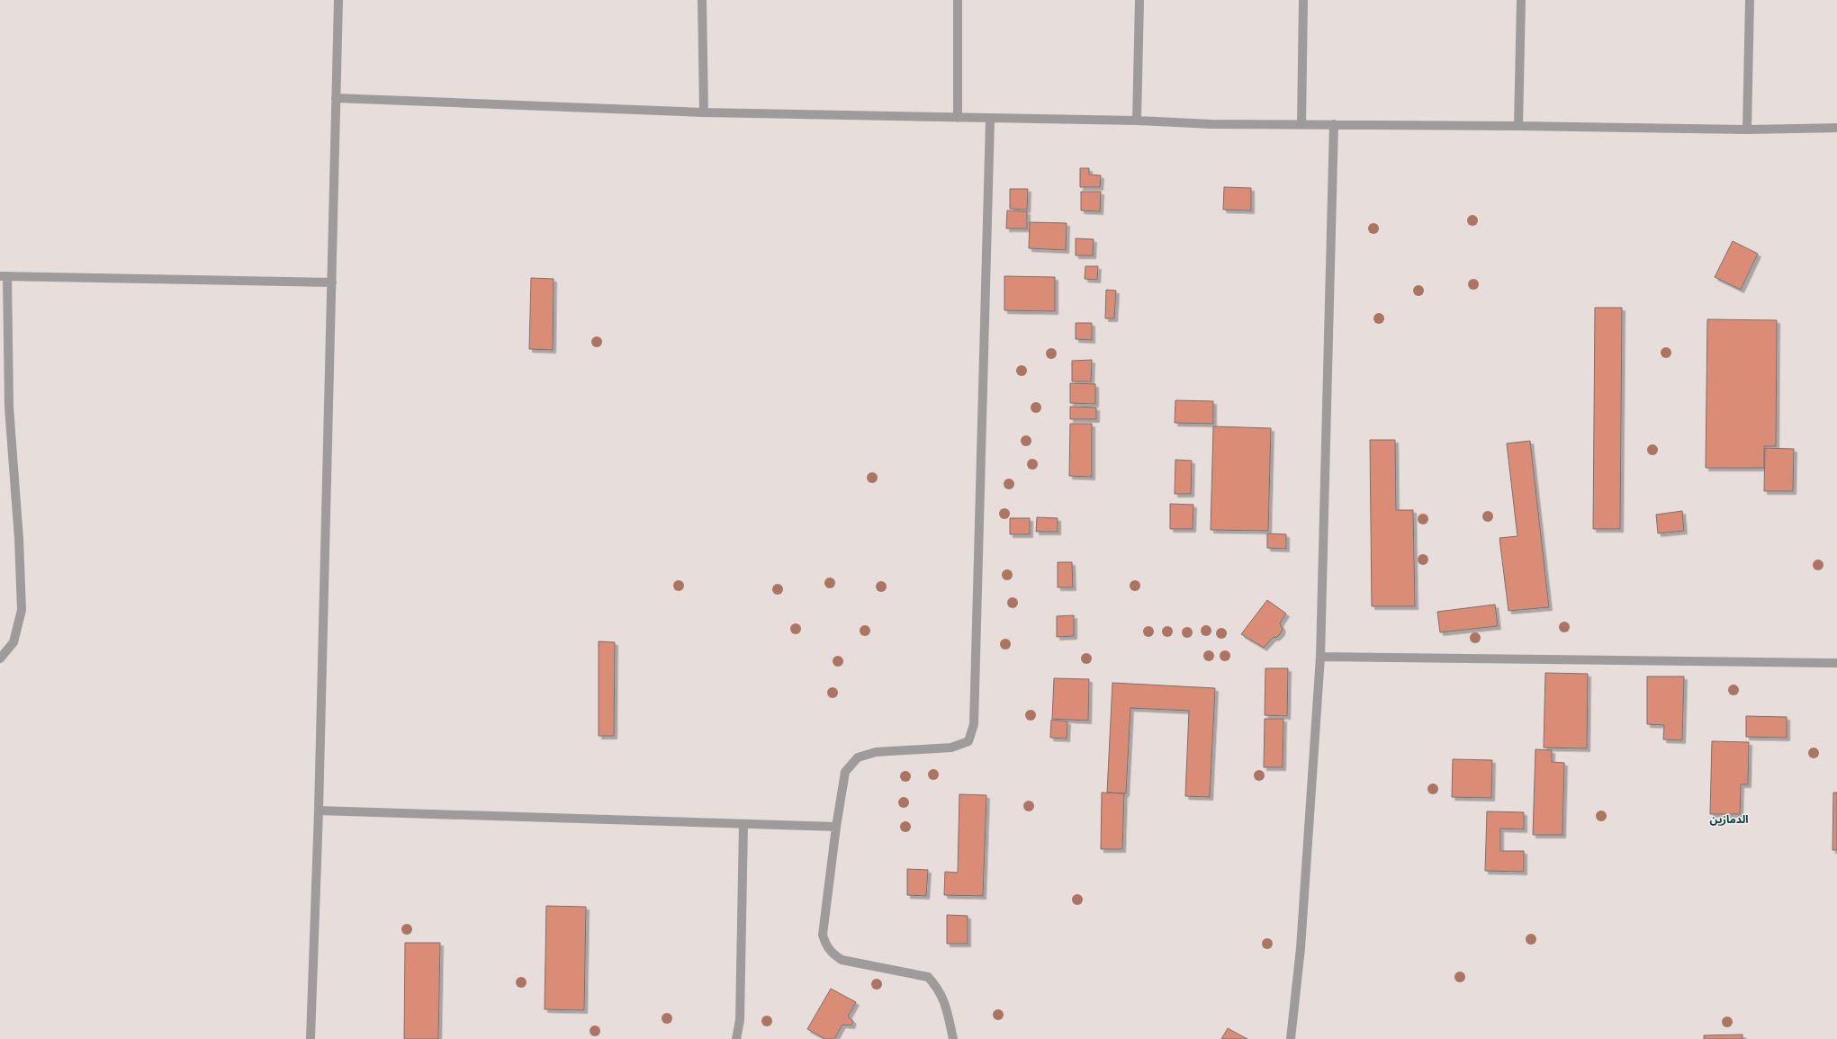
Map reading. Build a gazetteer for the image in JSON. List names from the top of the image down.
{
  "districts": ["الدمازين"]
}
